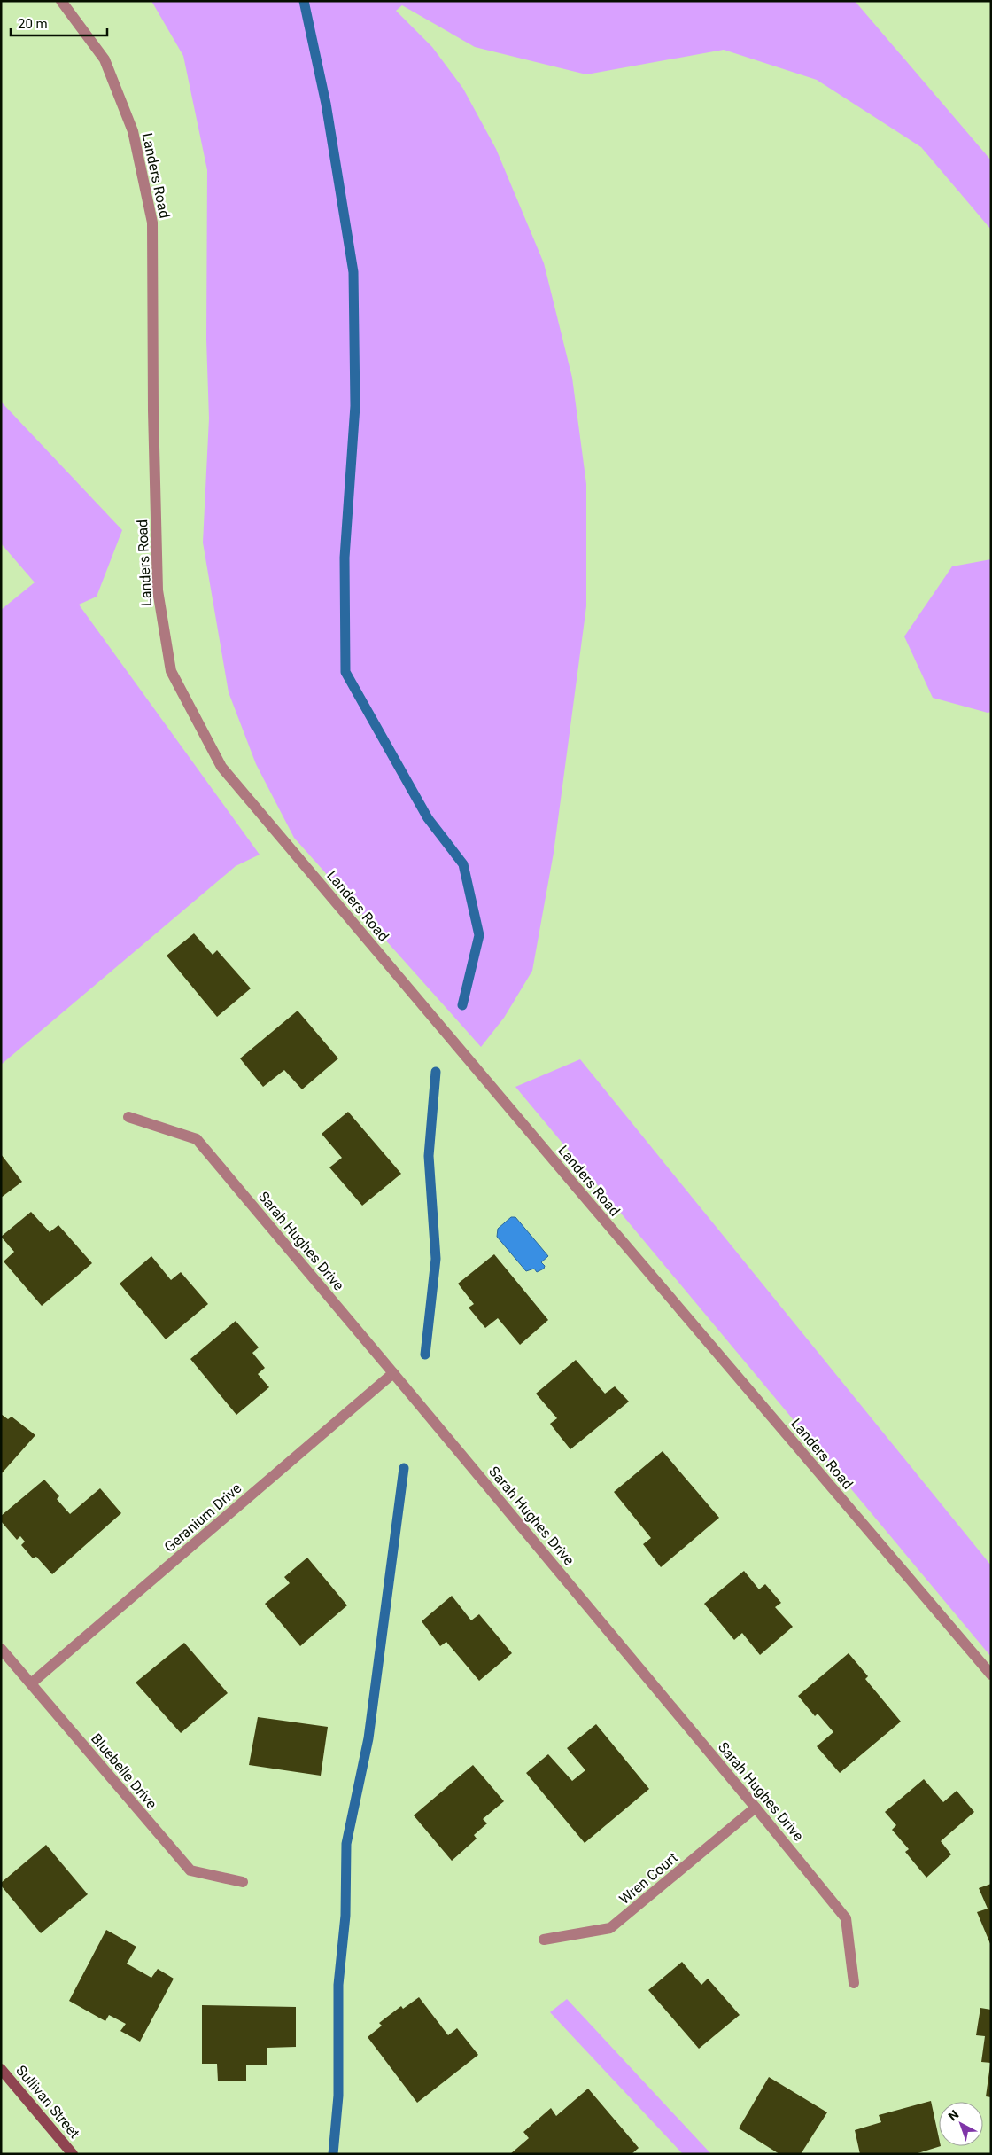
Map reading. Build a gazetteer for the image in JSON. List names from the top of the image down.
{
  "streets": {
    "main road": ["Sullivan Street"],
    "street": [
      "Landers Road",
      "Sarah Hughes Drive",
      "Geranium Drive",
      "Bluebelle Drive",
      "Wren Court"
    ]
  },
  "crossings": [
    ["Sarah Hughes Drive", "Geranium Drive"],
    ["Sarah Hughes Drive", "Wren Court"],
    ["Geranium Drive", "Bluebelle Drive"]
  ],
  "scale_bar": "20 m",
  "north": "top left"
}
